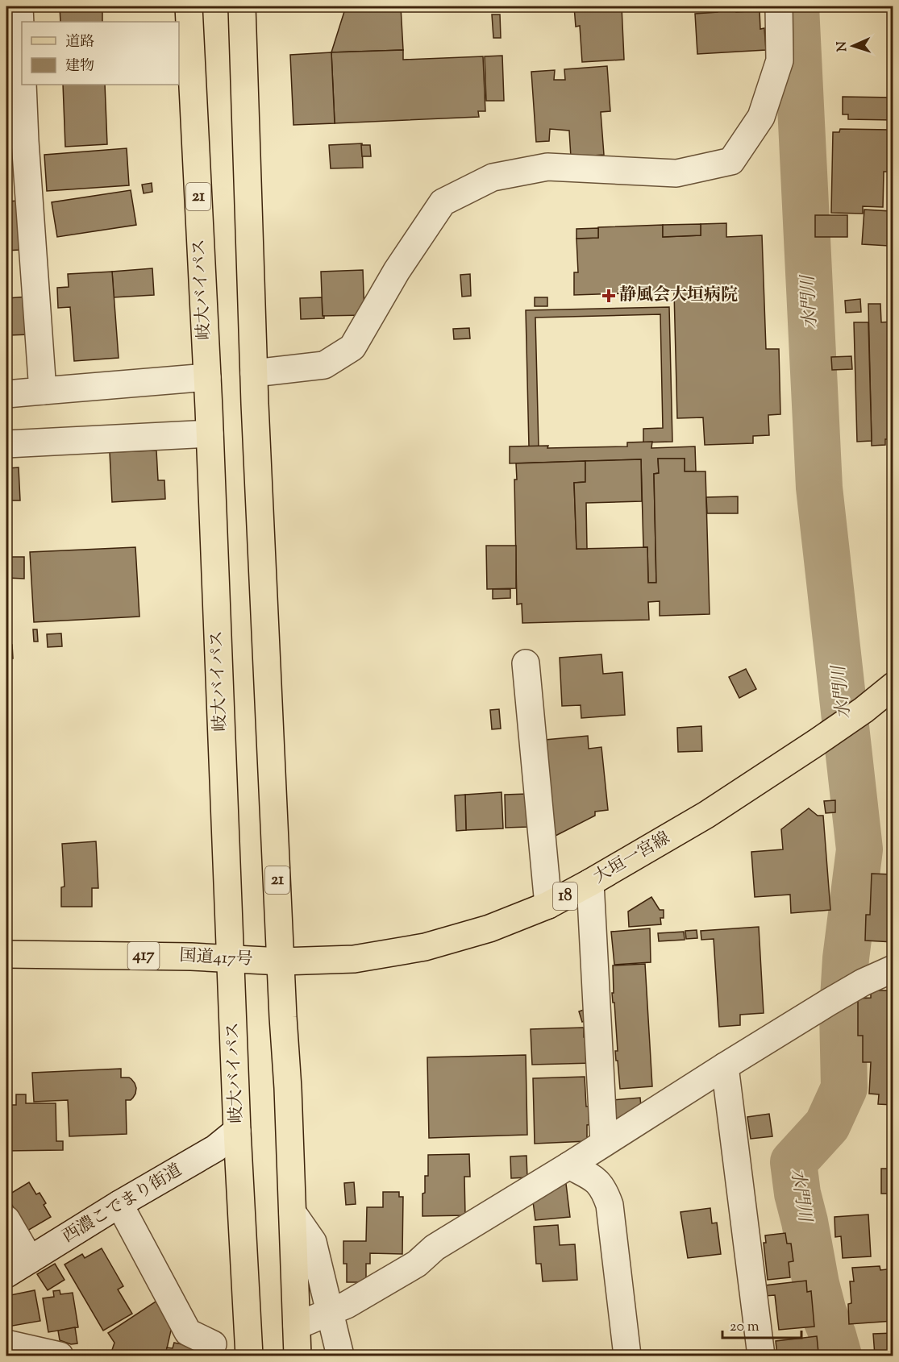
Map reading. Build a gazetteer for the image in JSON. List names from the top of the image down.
{
  "streets": {
    "main road": [
      "21",
      "岐大バイパス",
      "大垣一宮線",
      "18",
      "417",
      "国道417号"
    ],
    "street": ["西濃こでまり街道"]
  },
  "crossings": [
    ["21", "大垣一宮線"],
    ["21", "国道417号"],
    ["岐大バイパス", "国道417号"],
    ["岐大バイパス", "西濃こでまり街道"],
    ["大垣一宮線", "国道417号"]
  ],
  "water": ["水門川"],
  "places": {
    "health": ["静風会大垣病院"]
  },
  "legend": ["道路", "建物"],
  "scale_bar": "20 m",
  "north": "left"
}
